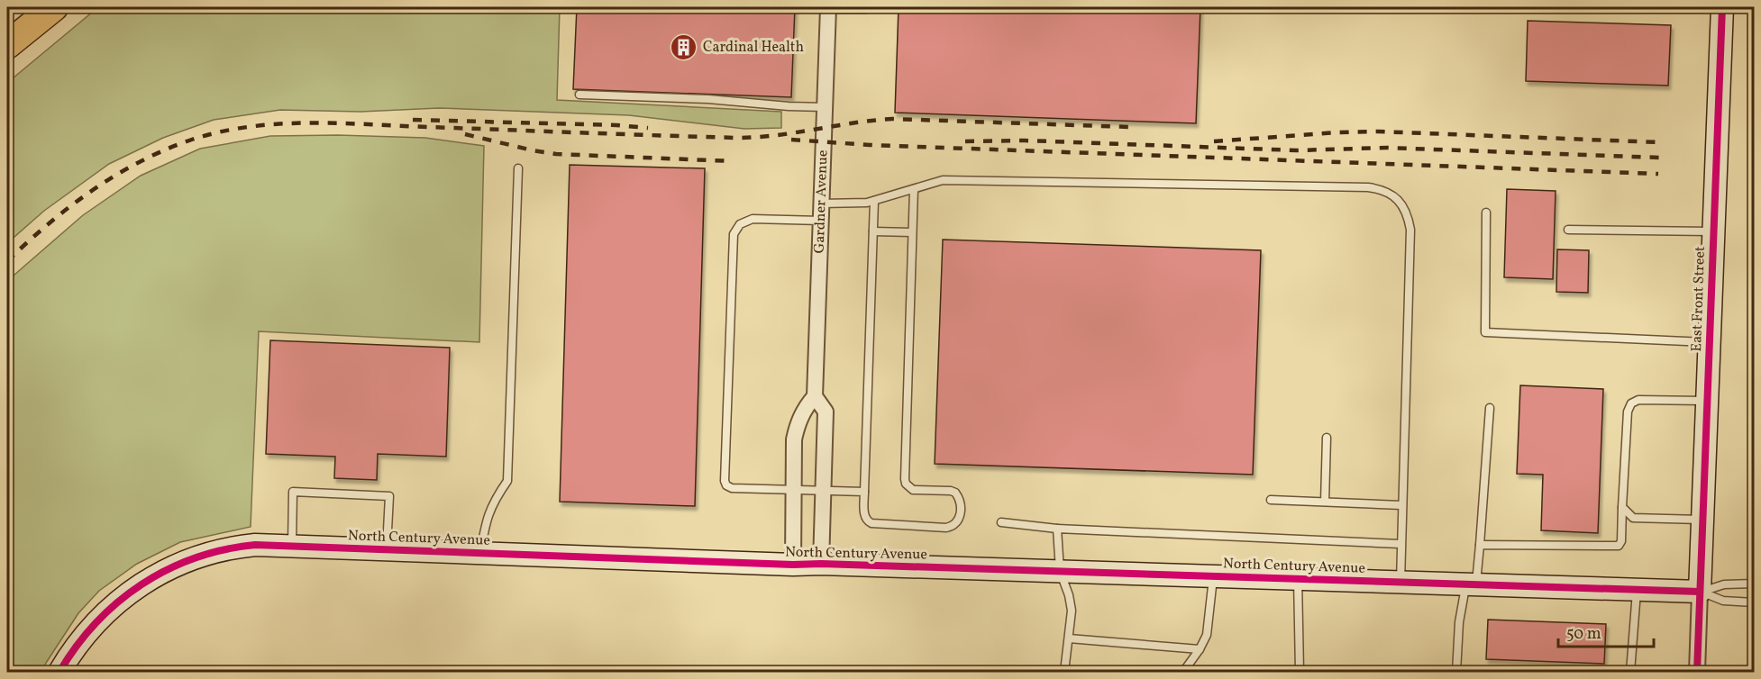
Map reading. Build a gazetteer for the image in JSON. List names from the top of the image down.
{
  "streets": {
    "street": ["Gardner Avenue", "East Front Street", "North Century Avenue"]
  },
  "crossings": [
    ["Gardner Avenue", "North Century Avenue"],
    ["East Front Street", "North Century Avenue"]
  ],
  "places": {
    "building": ["Cardinal Health"]
  },
  "scale_bar": "50 m"
}
